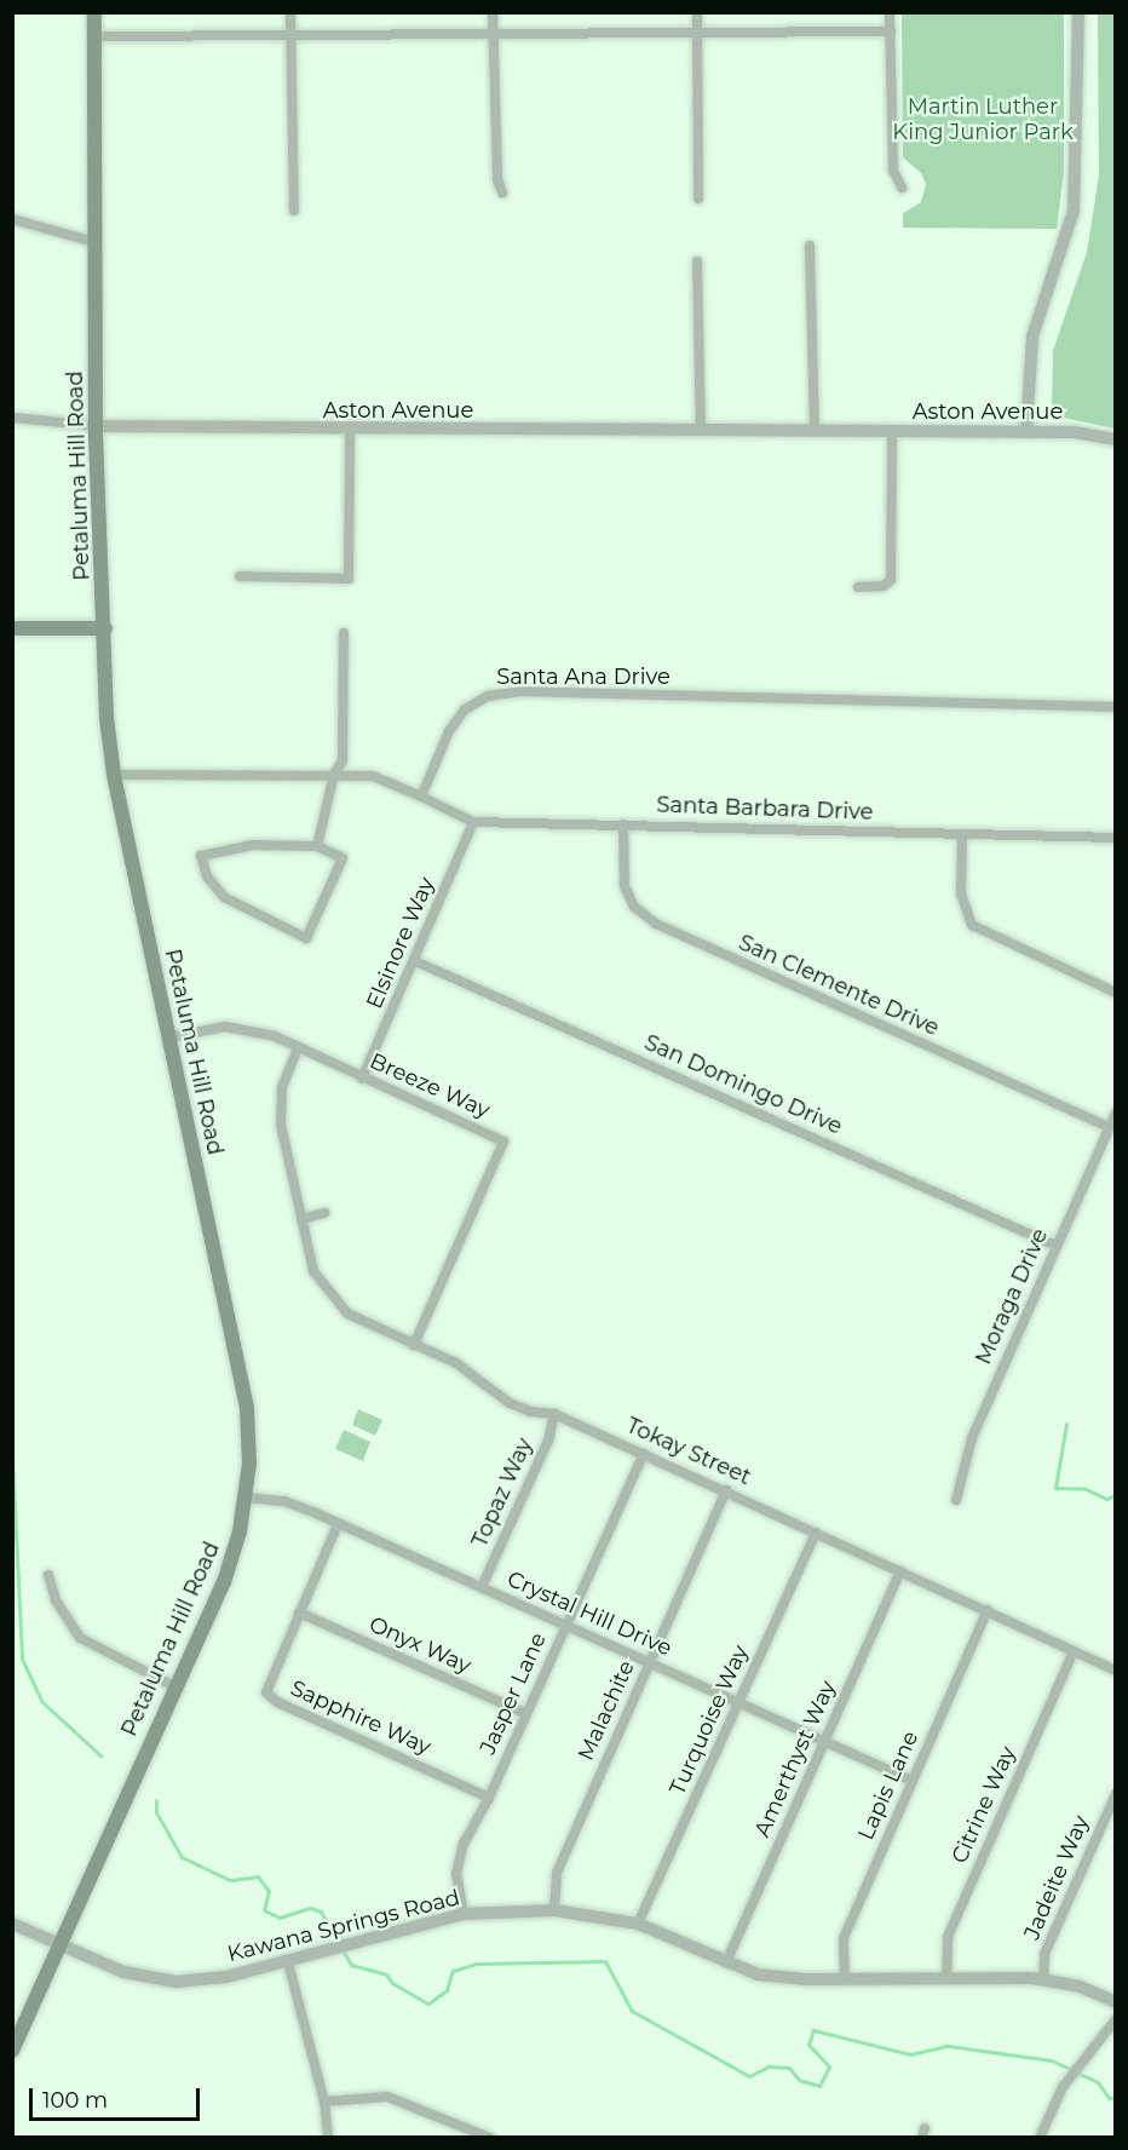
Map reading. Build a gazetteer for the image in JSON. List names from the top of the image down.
{
  "streets": {
    "main road": ["Petaluma Hill Road"],
    "street": [
      "Aston Avenue",
      "Santa Ana Drive",
      "Santa Barbara Drive",
      "Elsinore Way",
      "San Clemente Drive",
      "San Domingo Drive",
      "Breeze Way",
      "Moraga Drive",
      "Tokay Street",
      "Topaz Way",
      "Crystal Hill Drive",
      "Onyx Way",
      "Jasper Lane",
      "Malachite",
      "Sapphire Way",
      "Turquoise Way",
      "Amerthyst Way",
      "Lapis Lane",
      "Citrine Way",
      "Jadeite Way",
      "Kawana Springs Road"
    ]
  },
  "crossings": [
    ["Aston Avenue", "Petaluma Hill Road"],
    ["Petaluma Hill Road", "Breeze Way"],
    ["Petaluma Hill Road", "Crystal Hill Drive"],
    ["Petaluma Hill Road", "Kawana Springs Road"],
    ["Santa Ana Drive", "Santa Barbara Drive"],
    ["Santa Barbara Drive", "Elsinore Way"],
    ["Santa Barbara Drive", "San Clemente Drive"],
    ["Elsinore Way", "San Domingo Drive"],
    ["Elsinore Way", "Breeze Way"],
    ["San Clemente Drive", "Moraga Drive"],
    ["San Domingo Drive", "Moraga Drive"],
    ["Breeze Way", "Tokay Street"],
    ["Tokay Street", "Topaz Way"],
    ["Tokay Street", "Jasper Lane"],
    ["Tokay Street", "Malachite"],
    ["Tokay Street", "Turquoise Way"],
    ["Tokay Street", "Amerthyst Way"],
    ["Tokay Street", "Lapis Lane"],
    ["Tokay Street", "Citrine Way"],
    ["Topaz Way", "Crystal Hill Drive"],
    ["Crystal Hill Drive", "Jasper Lane"],
    ["Crystal Hill Drive", "Malachite"],
    ["Crystal Hill Drive", "Sapphire Way"],
    ["Crystal Hill Drive", "Turquoise Way"],
    ["Crystal Hill Drive", "Amerthyst Way"],
    ["Crystal Hill Drive", "Lapis Lane"],
    ["Onyx Way", "Jasper Lane"],
    ["Onyx Way", "Sapphire Way"],
    ["Jasper Lane", "Sapphire Way"],
    ["Jasper Lane", "Kawana Springs Road"],
    ["Malachite", "Kawana Springs Road"],
    ["Turquoise Way", "Kawana Springs Road"],
    ["Amerthyst Way", "Kawana Springs Road"],
    ["Lapis Lane", "Kawana Springs Road"],
    ["Citrine Way", "Kawana Springs Road"],
    ["Jadeite Way", "Kawana Springs Road"]
  ],
  "parks": ["Martin Luther King Junior Park"],
  "scale_bar": "100 m"
}
